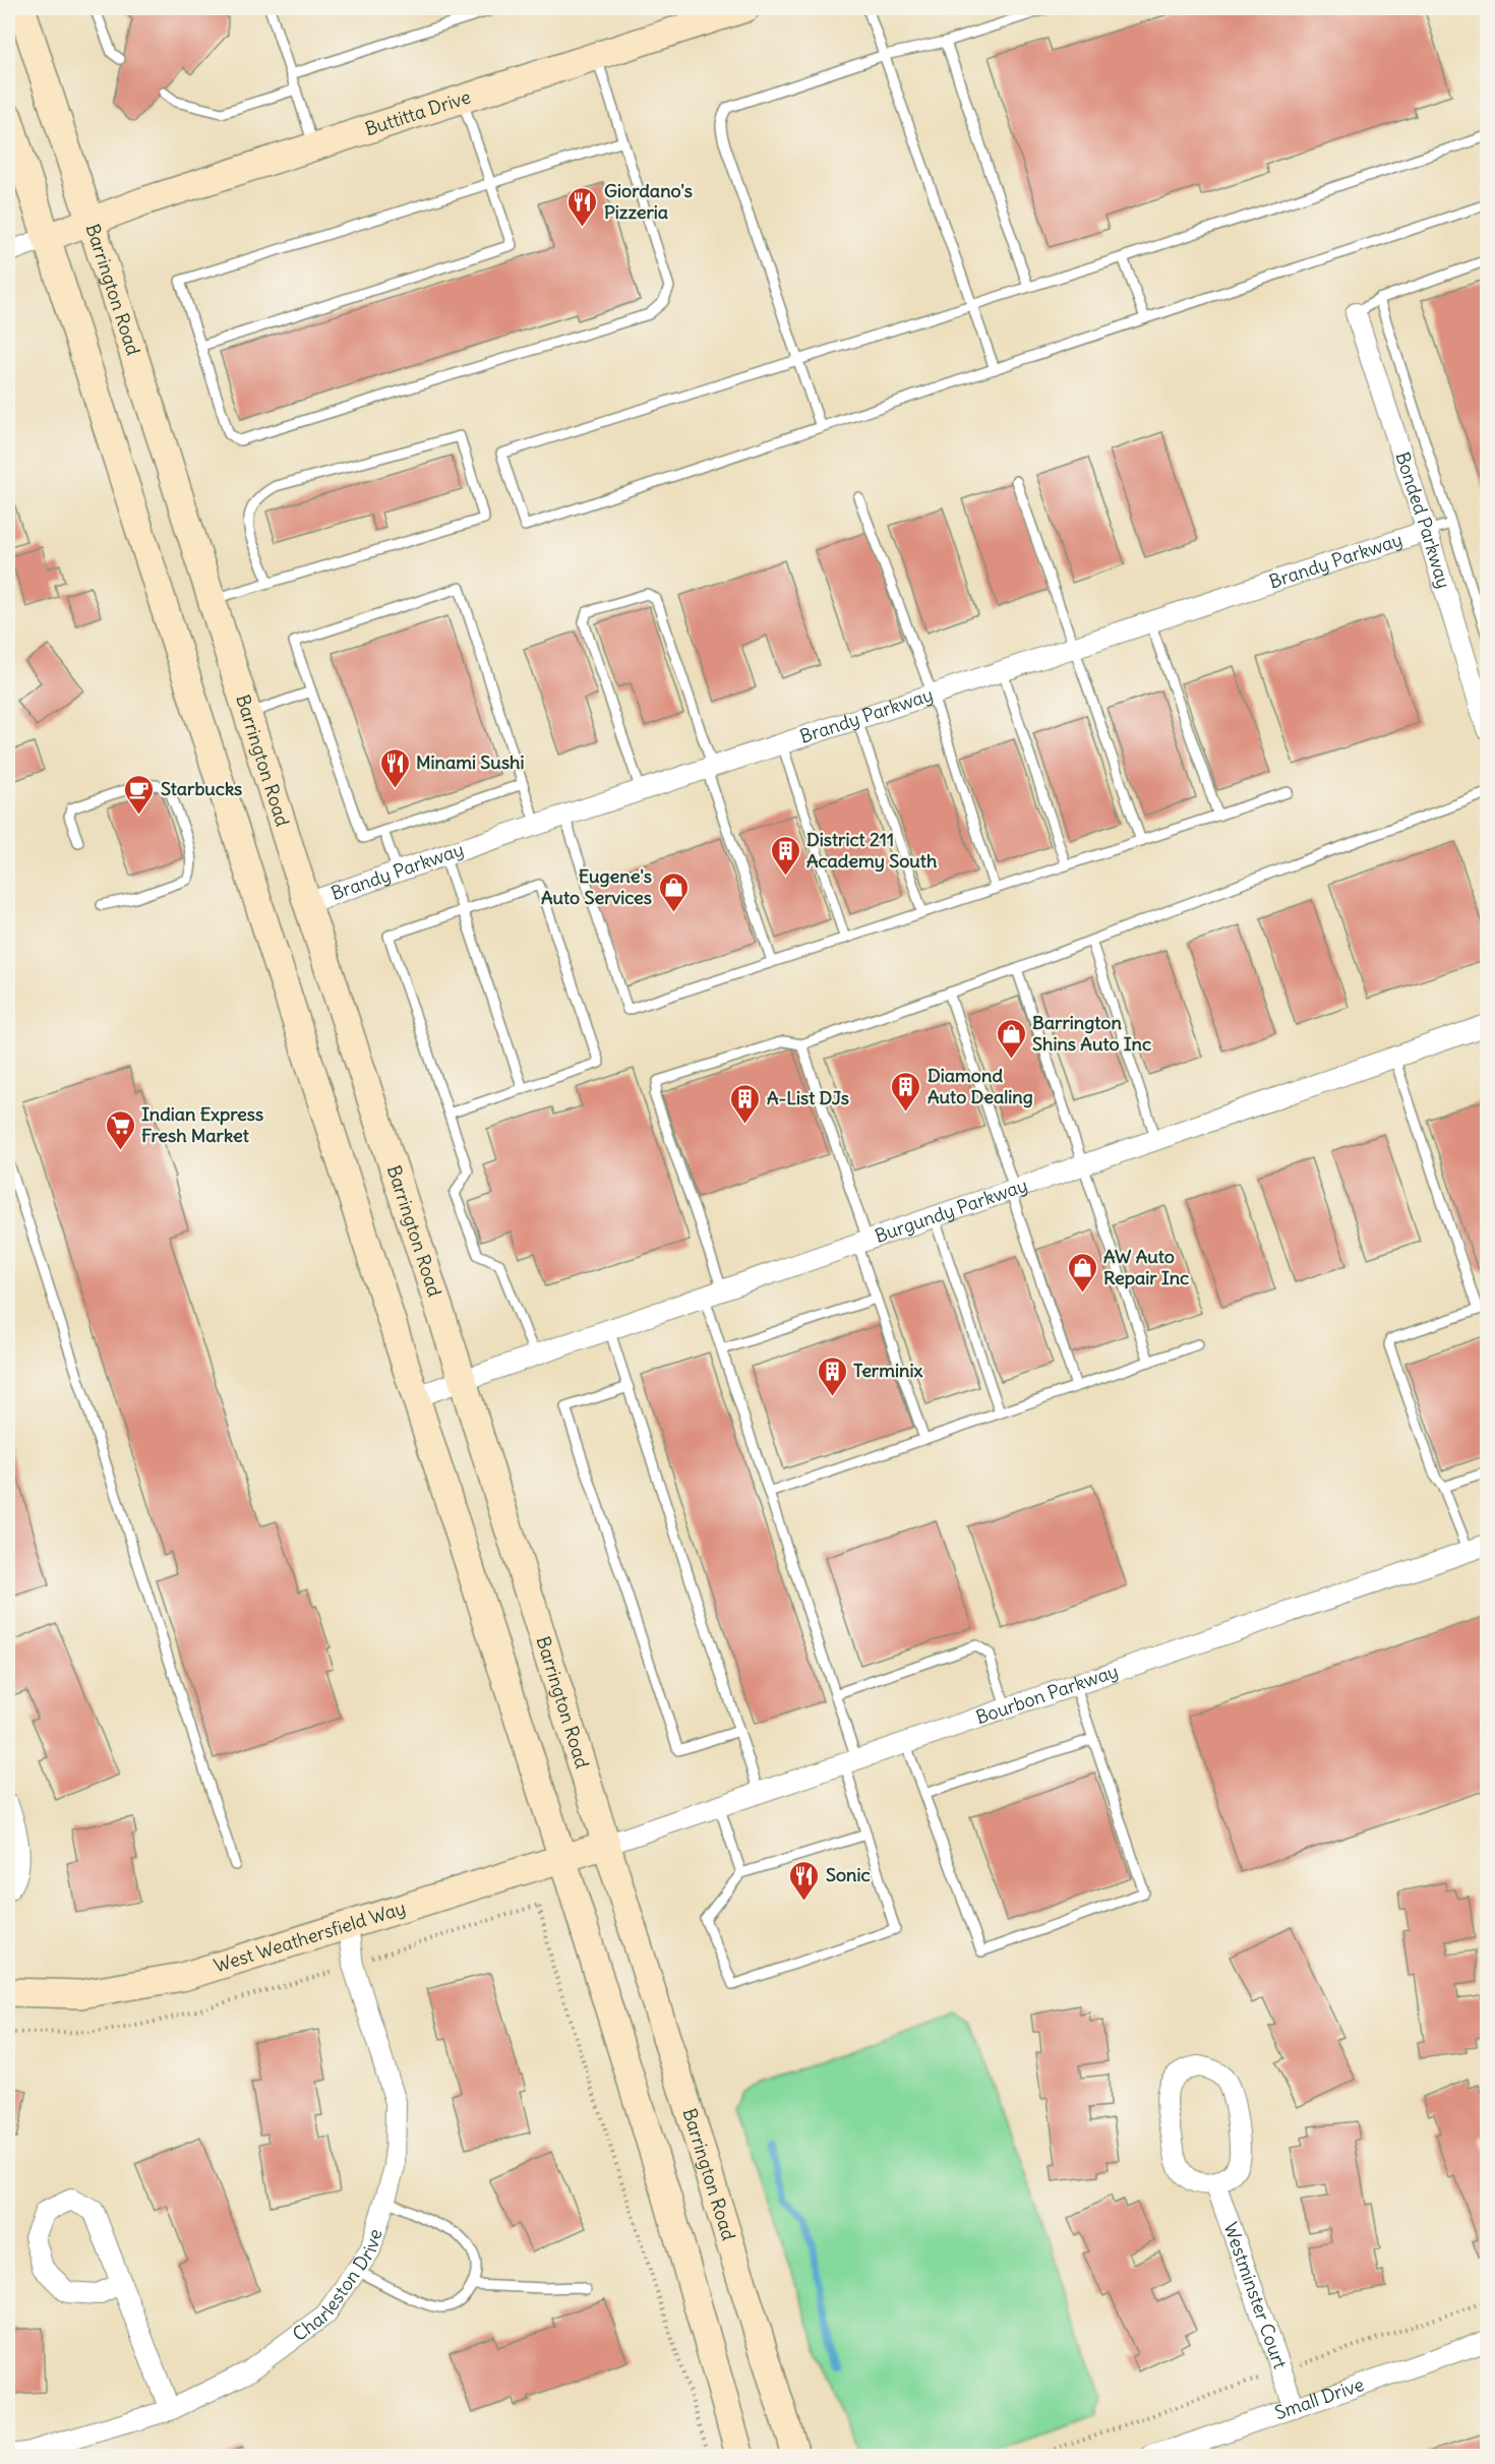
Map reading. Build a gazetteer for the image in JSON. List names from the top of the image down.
{
  "streets": {
    "main road": ["Buttitta Drive", "Barrington Road", "West Weathersfield Way"],
    "street": [
      "Bonded Parkway",
      "Brandy Parkway",
      "Burgundy Parkway",
      "Bourbon Parkway",
      "Charleston Drive",
      "Westminster Court",
      "Small Drive"
    ]
  },
  "crossings": [
    ["Buttitta Drive", "Barrington Road"],
    ["Barrington Road", "Brandy Parkway"],
    ["Barrington Road", "Burgundy Parkway"],
    ["Barrington Road", "Bourbon Parkway"],
    ["Barrington Road", "West Weathersfield Way"],
    ["Bonded Parkway", "Brandy Parkway"],
    ["Bourbon Parkway", "West Weathersfield Way"],
    ["West Weathersfield Way", "Charleston Drive"],
    ["Westminster Court", "Small Drive"]
  ],
  "places": {
    "restaurant": ["Giordano's Pizzeria", "Minami Sushi", "Sonic"],
    "cafe": ["Starbucks"],
    "building": [
      "District 211 Academy South",
      "Diamond Auto Dealing",
      "A-List DJs",
      "Terminix"
    ],
    "shop": ["Eugene's Auto Services", "Barrington Shins Auto Inc", "AW Auto Repair Inc"],
    "supermarket": ["Indian Express Fresh Market"]
  }
}
